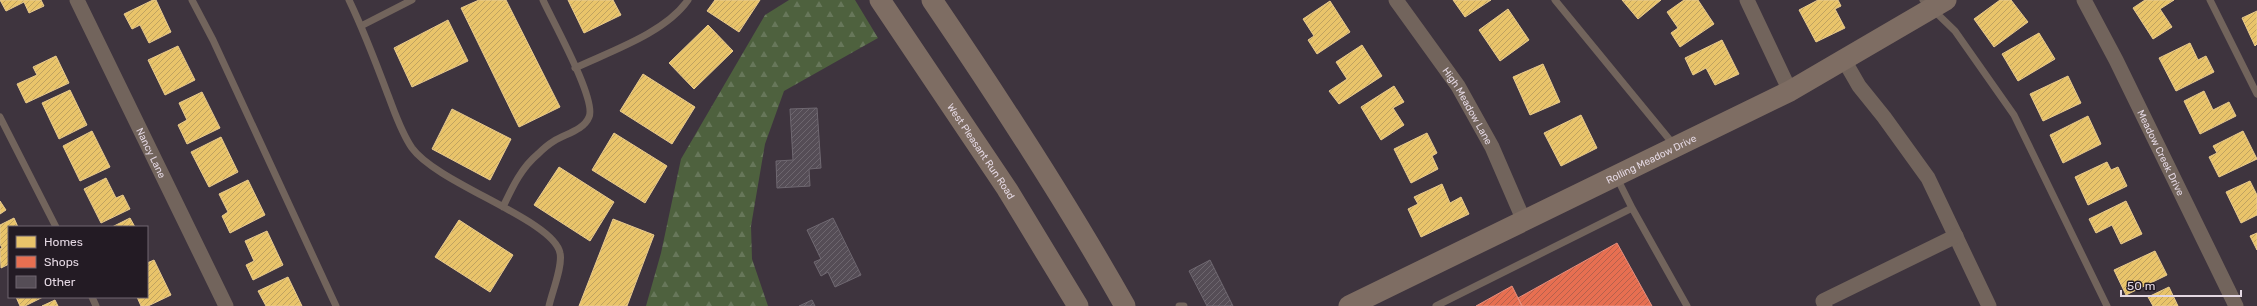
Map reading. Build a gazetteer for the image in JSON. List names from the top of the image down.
{
  "streets": {
    "main road": ["West Pleasant Run Road", "Rolling Meadow Drive"],
    "street": ["High Meadow Lane", "Meadow Creek Drive", "Nancy Lane"]
  },
  "crossings": [
    ["High Meadow Lane", "Rolling Meadow Drive"]
  ],
  "legend": ["Homes", "Shops", "Other"],
  "scale_bar": "50 m"
}
